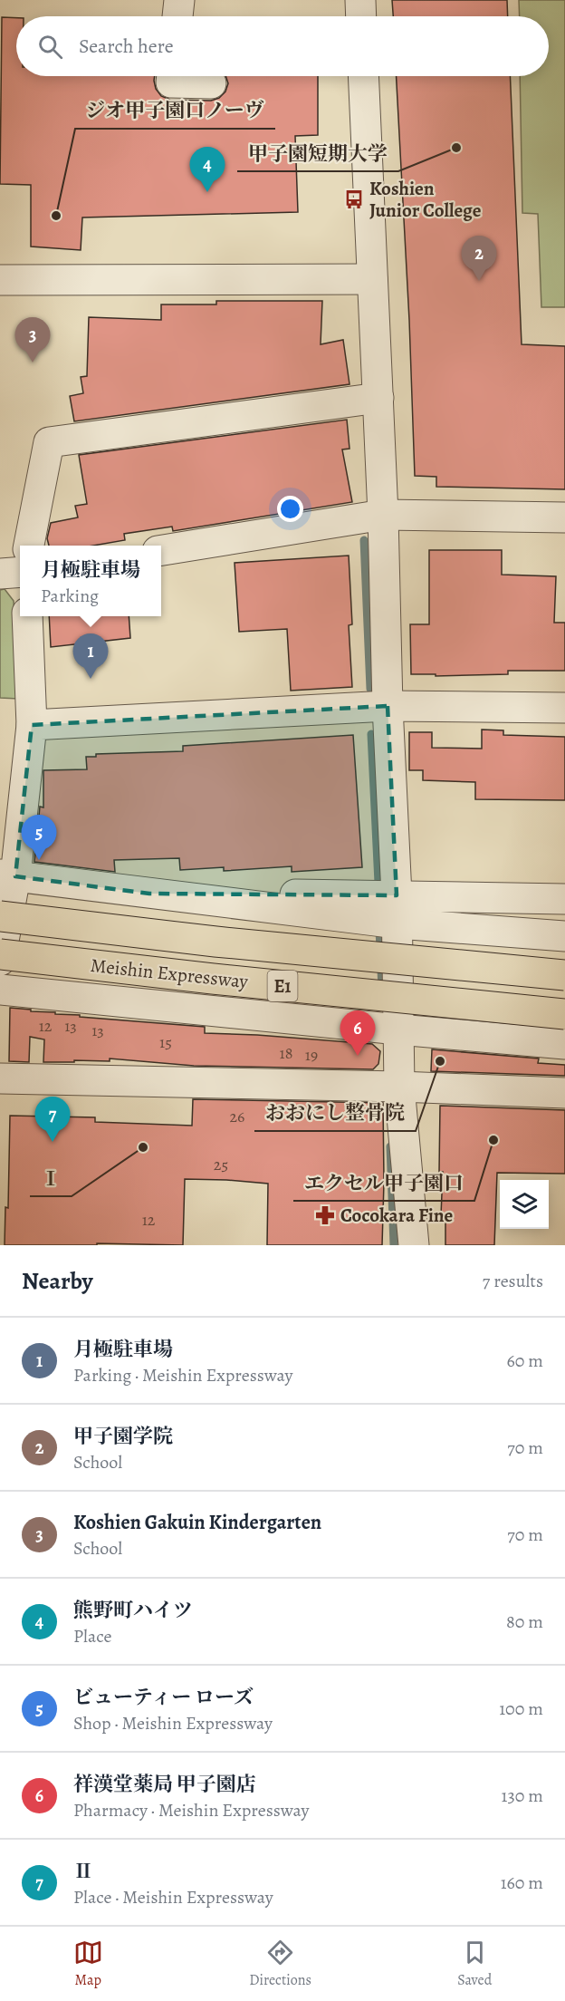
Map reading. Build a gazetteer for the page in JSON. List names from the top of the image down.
{
  "streets": {
    "highway": ["Meishin Expressway", "E1"]
  },
  "places": {
    "other": [
      "甲子園短期大学",
      "ジオ甲子園口ノーヴ",
      "おおにし整骨院",
      "エクセル甲子園口",
      "Ⅰ"
    ],
    "bus stop": ["Koshien Junior College"],
    "pharmacy": ["Cocokara Fine"]
  },
  "house_numbers": [
    "12",
    "13",
    "13",
    "15",
    "18",
    "19",
    "26",
    "25",
    "12"
  ],
  "page": {
    "search": "Search here",
    "pins": [
      "4",
      "2",
      "3",
      "1",
      "5",
      "6",
      "7"
    ],
    "popup": ["月極駐車場", "Parking"],
    "heading": ["Nearby", "7 results"],
    "list": [
      {
        "mark": "1",
        "name": "月極駐車場",
        "note": "Parking · Meishin Expressway",
        "value": "60 m"
      },
      {
        "mark": "2",
        "name": "甲子園学院",
        "note": "School",
        "value": "70 m"
      },
      {
        "mark": "3",
        "name": "Koshien Gakuin Kindergarten",
        "note": "School",
        "value": "70 m"
      },
      {
        "mark": "4",
        "name": "熊野町ハイツ",
        "note": "Place",
        "value": "80 m"
      },
      {
        "mark": "5",
        "name": "ビューティー ローズ",
        "note": "Shop · Meishin Expressway",
        "value": "100 m"
      },
      {
        "mark": "6",
        "name": "祥漢堂薬局 甲子園店",
        "note": "Pharmacy · Meishin Expressway",
        "value": "130 m"
      },
      {
        "mark": "7",
        "name": "Ⅱ",
        "note": "Place · Meishin Expressway",
        "value": "160 m"
      }
    ],
    "nav": ["Map", "Directions", "Saved"]
  }
}
